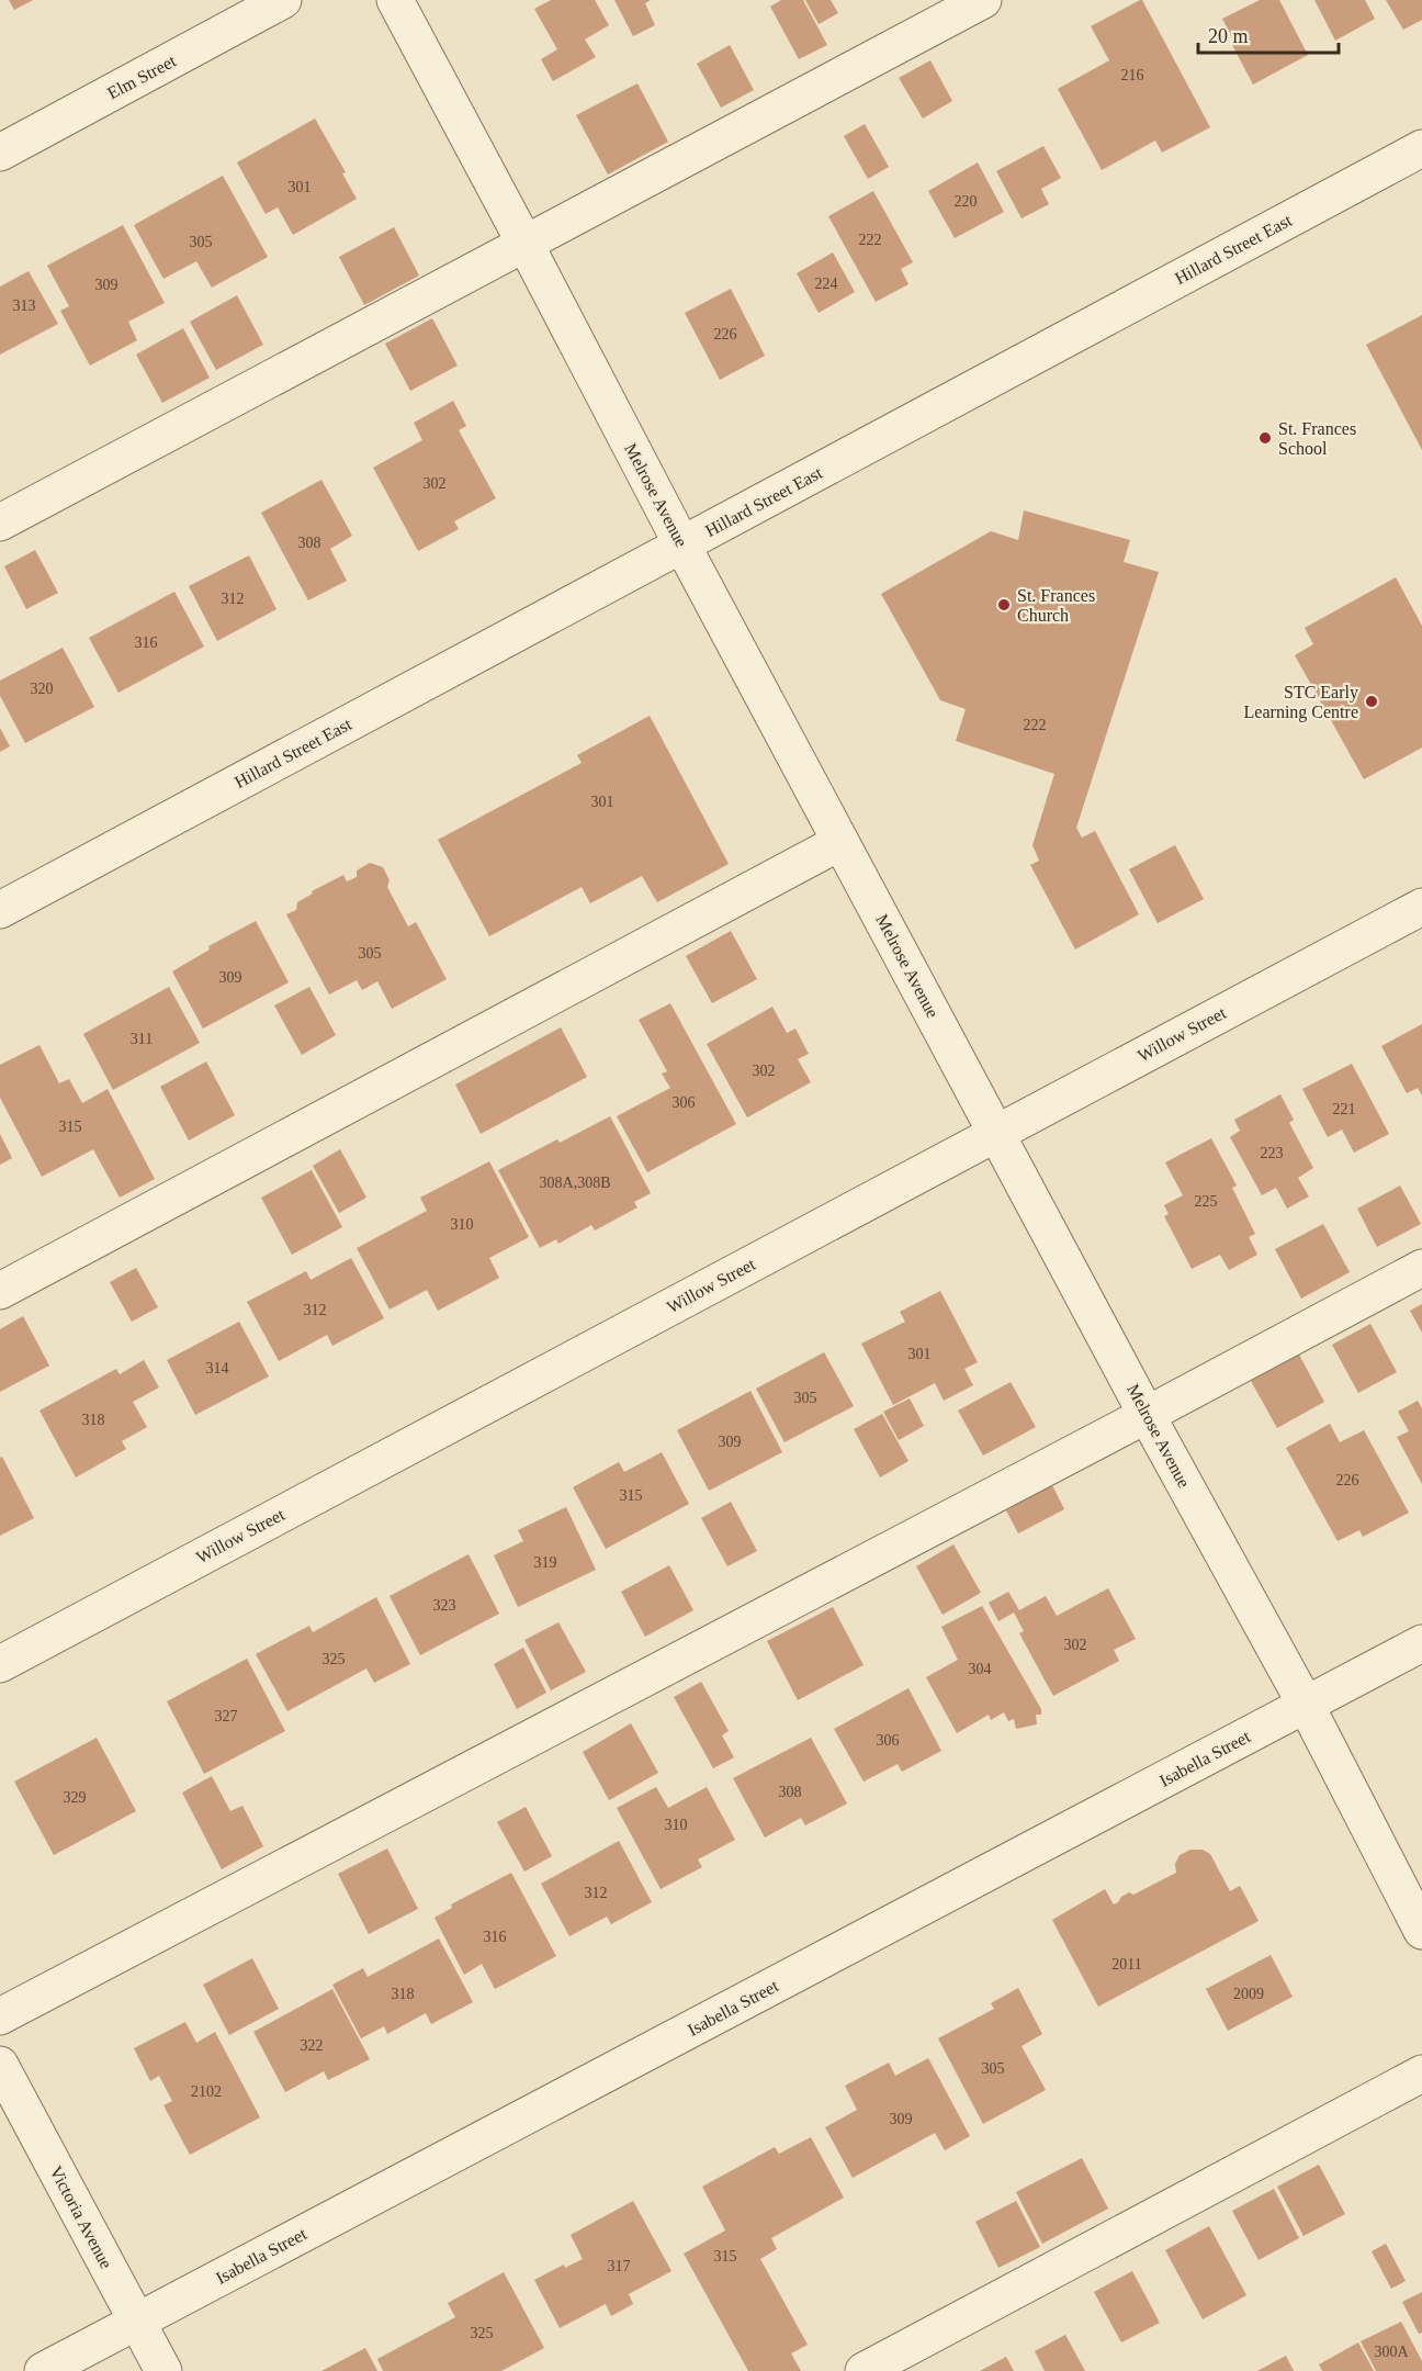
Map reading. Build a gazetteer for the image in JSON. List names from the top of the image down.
{
  "streets": {
    "street": [
      "Elm Street",
      "Hillard Street East",
      "Melrose Avenue",
      "Willow Street",
      "Isabella Street",
      "Victoria Avenue"
    ]
  },
  "crossings": [
    ["Hillard Street East", "Melrose Avenue"],
    ["Melrose Avenue", "Willow Street"],
    ["Melrose Avenue", "Isabella Street"],
    ["Isabella Street", "Victoria Avenue"]
  ],
  "places": ["St. Frances School", "St. Frances Church", "STC Early Learning Centre"],
  "house_numbers": [
    "216",
    "301",
    "220",
    "222",
    "305",
    "224",
    "309",
    "313",
    "226",
    "302",
    "308",
    "312",
    "316",
    "320",
    "222",
    "301",
    "305",
    "309",
    "311",
    "302",
    "306",
    "221",
    "315",
    "223",
    "308A,308B",
    "225",
    "310",
    "312",
    "301",
    "314",
    "305",
    "318",
    "309",
    "226",
    "315",
    "319",
    "323",
    "302",
    "325",
    "304",
    "327",
    "306",
    "308",
    "329",
    "310",
    "312",
    "316",
    "2011",
    "318",
    "2009",
    "322",
    "305",
    "2102",
    "309",
    "315",
    "317",
    "325",
    "300A"
  ],
  "scale_bar": "20 m"
}
